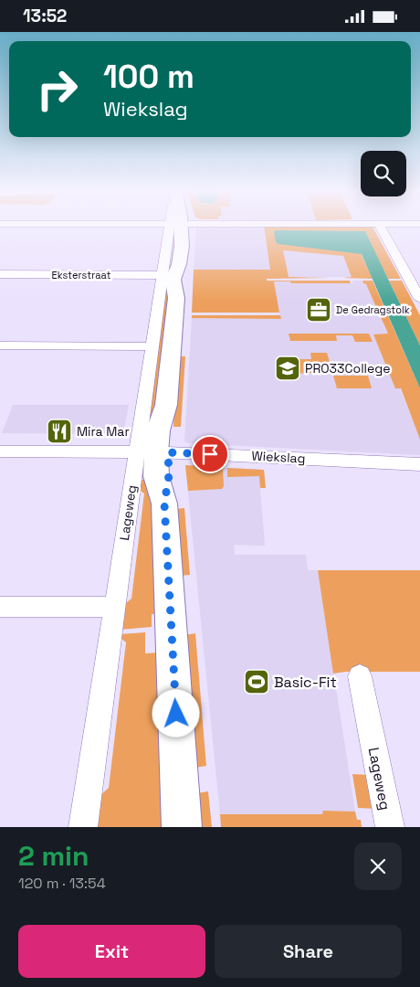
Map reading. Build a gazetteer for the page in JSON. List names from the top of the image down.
{
  "streets": {
    "street": ["Eksterstraat", "Wiekslag", "Lageweg"]
  },
  "crossings": [
    ["Eksterstraat", "Lageweg"],
    ["Wiekslag", "Lageweg"]
  ],
  "places": {
    "office": ["De Gedragstolk"],
    "school or university": ["PRO33College"],
    "restaurant": ["Mira Mar"],
    "sports": ["Basic-Fit"]
  },
  "page": {
    "status": "13:52",
    "turn": ["100 m", "Wiekslag"],
    "heading": ["2 min", "120 m · 13:54"],
    "buttons": ["Exit", "Share"]
  }
}
